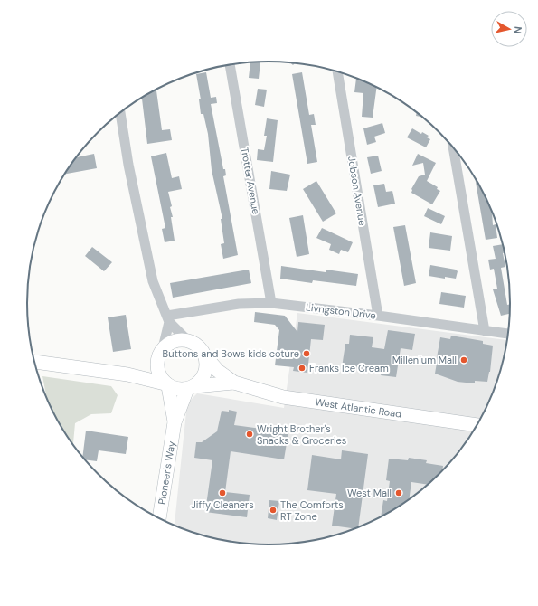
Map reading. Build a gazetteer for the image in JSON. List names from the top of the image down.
{
  "streets": {
    "main road": ["West Atlantic Road", "Pioneer's Way"],
    "street": ["Trotter Avenue", "Jobson Avenue", "Livngston Drive"]
  },
  "crossings": [
    ["Trotter Avenue", "Livngston Drive"],
    ["Jobson Avenue", "Livngston Drive"],
    ["West Atlantic Road", "Pioneer's Way"]
  ],
  "places": [
    "Buttons and Bows kids coture",
    "Millenium Mall",
    "Franks Ice Cream",
    "Wright Brother's Snacks & Groceries",
    "Jiffy Cleaners",
    "West Mall",
    "The Comforts RT Zone"
  ],
  "north": "right"
}
